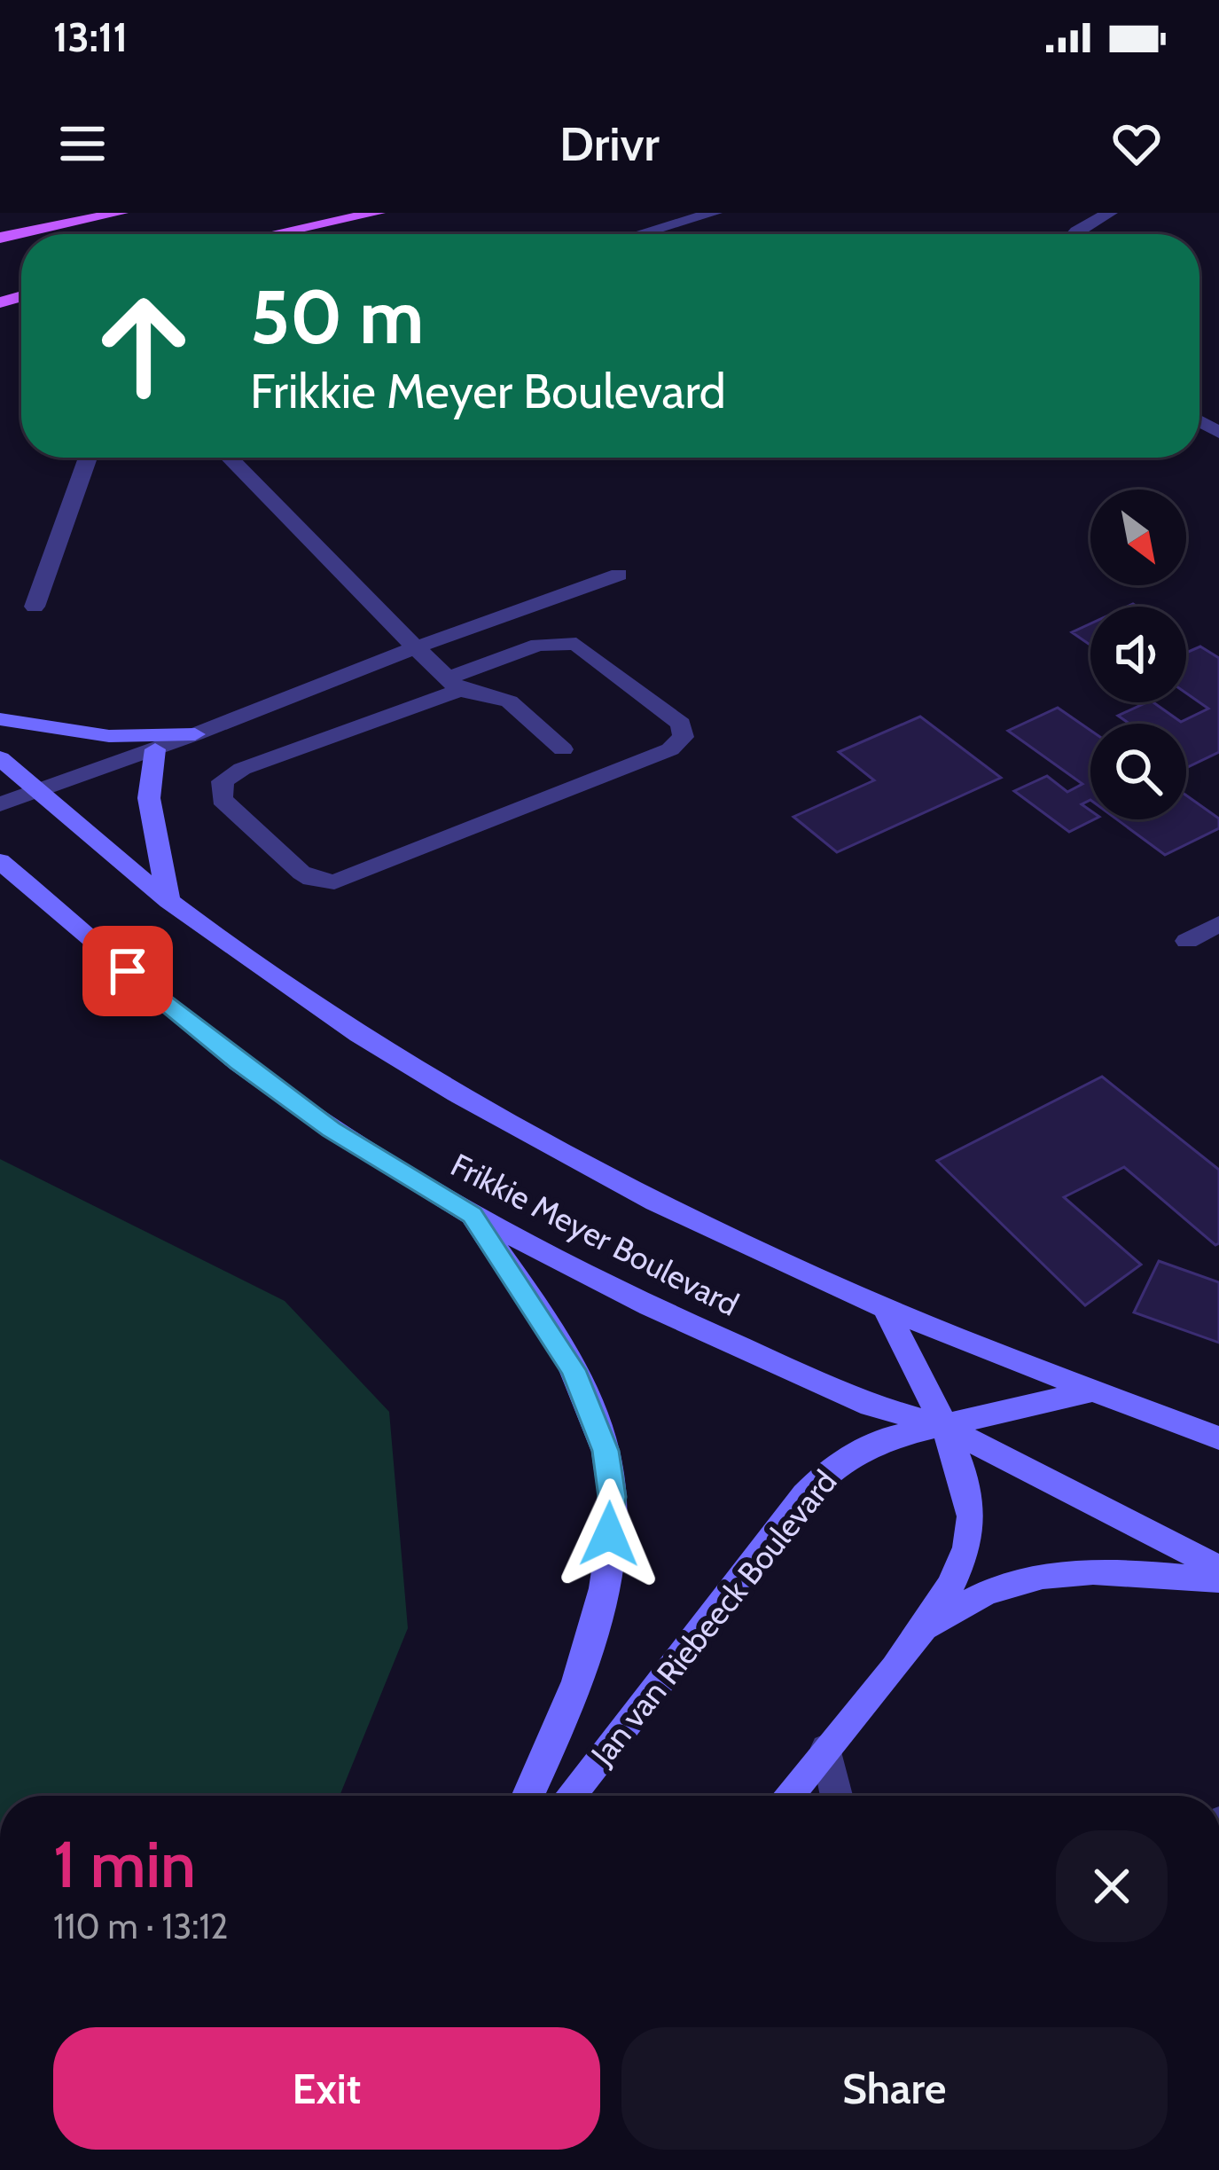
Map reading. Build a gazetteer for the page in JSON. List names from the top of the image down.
{
  "streets": {
    "main road": ["Frikkie Meyer Boulevard", "Jan van Riebeeck Boulevard"]
  },
  "crossings": [
    ["Frikkie Meyer Boulevard", "Jan van Riebeeck Boulevard"]
  ],
  "north": "bottom right",
  "page": {
    "status": "13:11",
    "header": "Drivr",
    "turn": ["50 m", "Frikkie Meyer Boulevard"],
    "heading": ["1 min", "110 m · 13:12"],
    "buttons": ["Exit", "Share"]
  }
}
